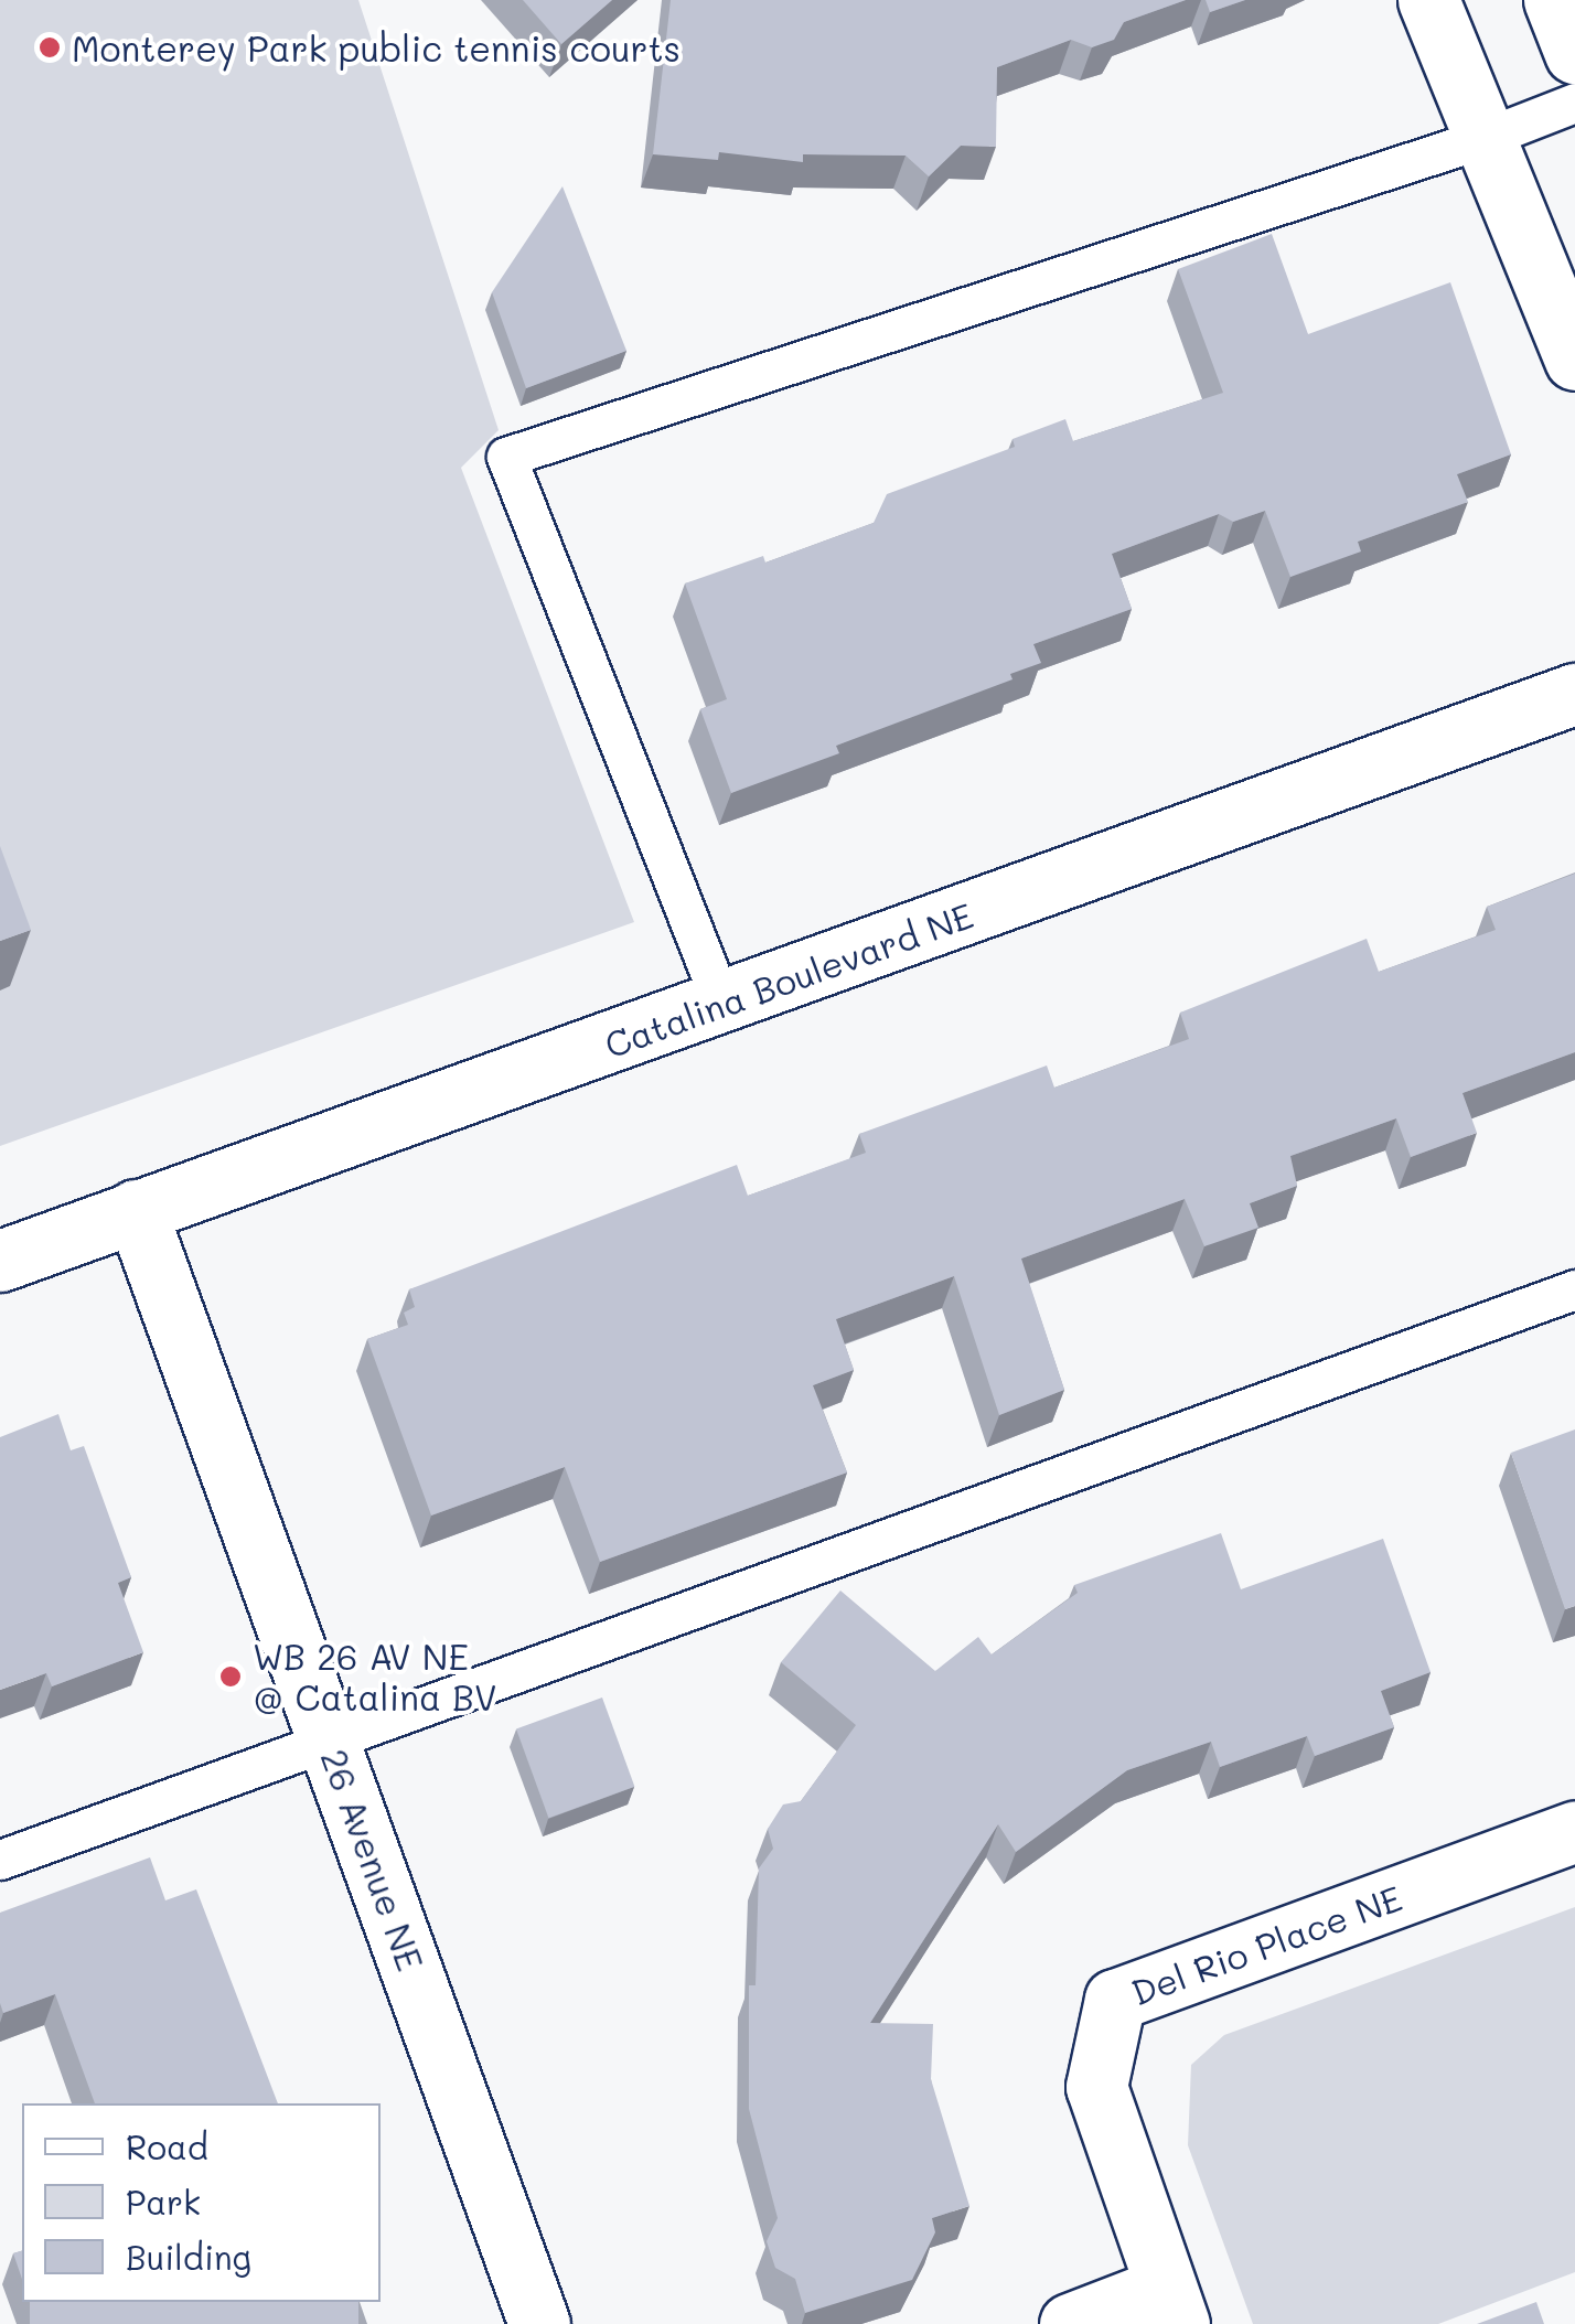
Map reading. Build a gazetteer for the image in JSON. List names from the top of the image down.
{
  "streets": {
    "street": ["Catalina Boulevard NE", "26 Avenue NE", "Del Rio Place NE"]
  },
  "crossings": [
    ["Catalina Boulevard NE", "26 Avenue NE"]
  ],
  "places": ["Monterey Park public tennis courts", "WB 26 AV NE @ Catalina BV"],
  "legend": ["Road", "Park", "Building"]
}
